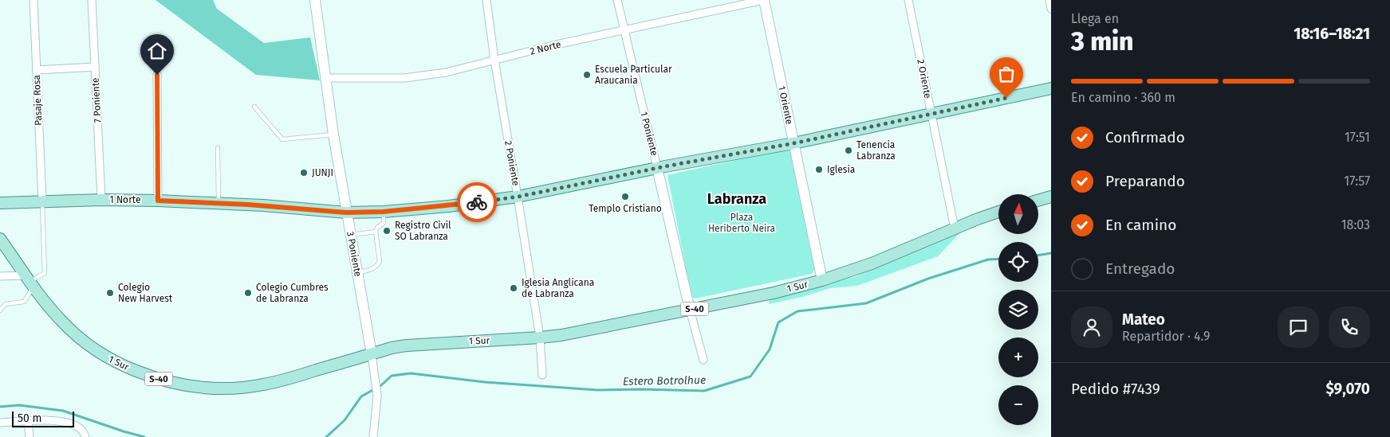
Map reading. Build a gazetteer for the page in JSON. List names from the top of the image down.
{
  "streets": {
    "main road": ["1 Norte", "1 Sur", "S-40"],
    "street": [
      "2 Norte",
      "2 Oriente",
      "Pasaje Rosa",
      "7 Poniente",
      "1 Oriente",
      "1 Poniente",
      "2 Poniente",
      "3 Poniente"
    ]
  },
  "crossings": [
    ["2 Norte", "1 Oriente"],
    ["2 Norte", "1 Poniente"],
    ["2 Norte", "2 Poniente"],
    ["2 Norte", "3 Poniente"],
    ["2 Oriente", "1 Norte"],
    ["2 Oriente", "1 Sur"],
    ["Pasaje Rosa", "1 Norte"],
    ["7 Poniente", "1 Norte"],
    ["1 Oriente", "1 Norte"],
    ["1 Oriente", "1 Sur"],
    ["1 Poniente", "1 Norte"],
    ["1 Poniente", "1 Sur"],
    ["2 Poniente", "1 Norte"],
    ["2 Poniente", "1 Sur"],
    ["1 Norte", "3 Poniente"],
    ["3 Poniente", "1 Sur"]
  ],
  "districts": ["Labranza"],
  "water": ["Estero Botrolhue"],
  "parks": ["Plaza Heriberto Neira"],
  "places": [
    "Escuela Particular Araucania",
    "Tenencia Labranza",
    "Iglesia",
    "JUNJI",
    "Templo Cristiano",
    "Registro Civil SO Labranza",
    "Iglesia Anglicana de Labranza",
    "Colegio New Harvest",
    "Colegio Cumbres de Labranza"
  ],
  "scale_bar": "50 m",
  "north": "top",
  "page": {
    "heading": ["3 min", "Llega en", "18:16–18:21"],
    "panel": [
      "Mateo",
      "Repartidor · 4.9",
      "Pedido #7439",
      "$9,070"
    ],
    "bar": "En camino · 360 m",
    "list": [
      ["Confirmado", "17:51"],
      ["Preparando", "17:57"],
      ["En camino", "18:03"],
      "Entregado"
    ],
    "map_buttons": ["+", "−"],
    "scale": "50 m"
  }
}
